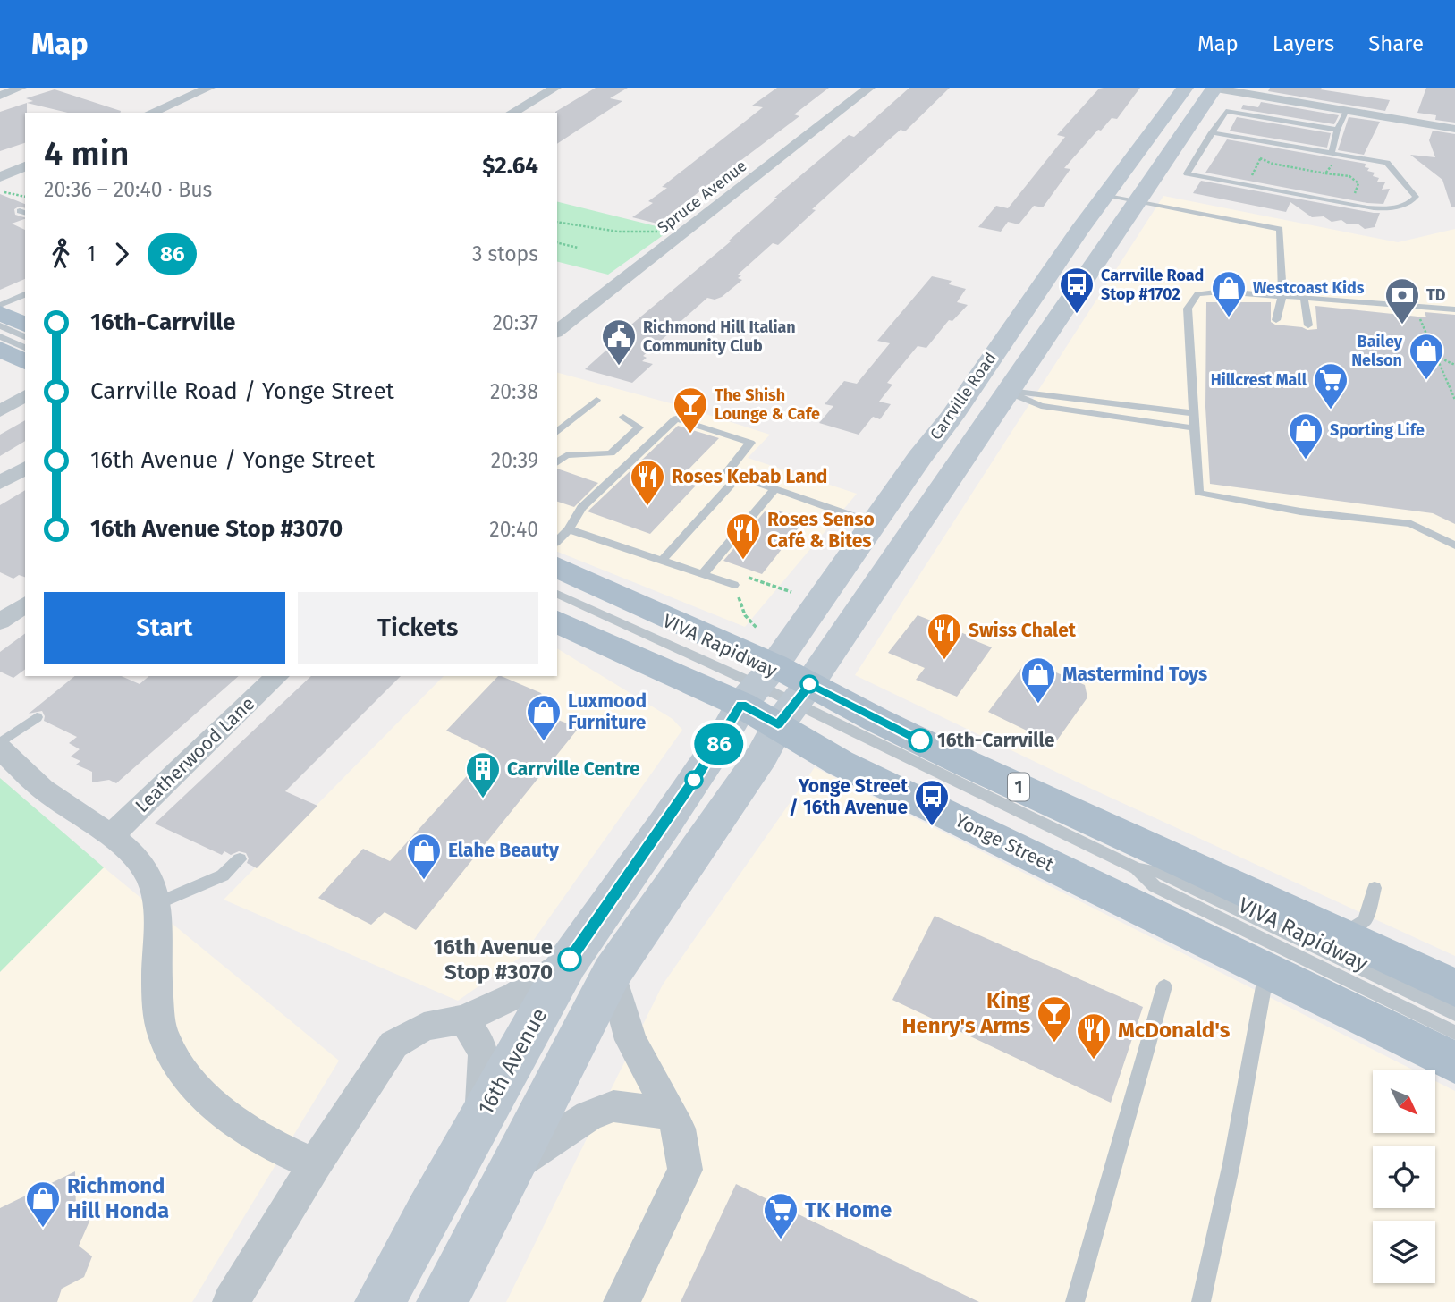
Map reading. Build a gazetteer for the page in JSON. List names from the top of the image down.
{
  "streets": {
    "main road": [
      "Carrville Road",
      "1",
      "Yonge Street",
      "16th Avenue"
    ],
    "street": ["Spruce Avenue", "Leatherwood Lane"],
    "lane": ["VIVA Rapidway"]
  },
  "crossings": [
    ["Carrville Road", "VIVA Rapidway"],
    ["Carrville Road", "Yonge Street"],
    ["Carrville Road", "16th Avenue"],
    ["VIVA Rapidway", "Yonge Street"],
    ["VIVA Rapidway", "16th Avenue"],
    ["Yonge Street", "16th Avenue"]
  ],
  "places": {
    "bus stop": ["Carrville Road Stop #1702", "Yonge Street / 16th Avenue"],
    "shop": [
      "Westcoast Kids",
      "Bailey Nelson",
      "Sporting Life",
      "Mastermind Toys",
      "Luxmood Furniture",
      "Elahe Beauty",
      "Richmond Hill Honda"
    ],
    "bank": ["TD"],
    "public building": ["Richmond Hill Italian Community Club"],
    "supermarket": ["Hillcrest Mall", "TK Home"],
    "bar": ["The Shish Lounge & Cafe", "King Henry's Arms"],
    "restaurant": [
      "Roses Kebab Land",
      "Roses Senso Café & Bites",
      "Swiss Chalet",
      "McDonald's"
    ],
    "other": ["16th-Carrville", "16th Avenue Stop #3070"],
    "building": ["Carrville Centre"]
  },
  "lines": ["bus line 86"],
  "north": "bottom right",
  "page": {
    "header": "Map",
    "nav": ["Map", "Layers", "Share"],
    "on_map": "86",
    "heading": ["4 min", "20:36 – 20:40 · Bus", "$2.64"],
    "legs": ["1", "86", "3 stops"],
    "list": [
      {
        "name": "16th-Carrville",
        "value": "20:37"
      },
      {
        "name": "Carrville Road / Yonge Street",
        "value": "20:38"
      },
      {
        "name": "16th Avenue / Yonge Street",
        "value": "20:39"
      },
      {
        "name": "16th Avenue Stop #3070",
        "value": "20:40"
      }
    ],
    "buttons": ["Start", "Tickets"]
  }
}
